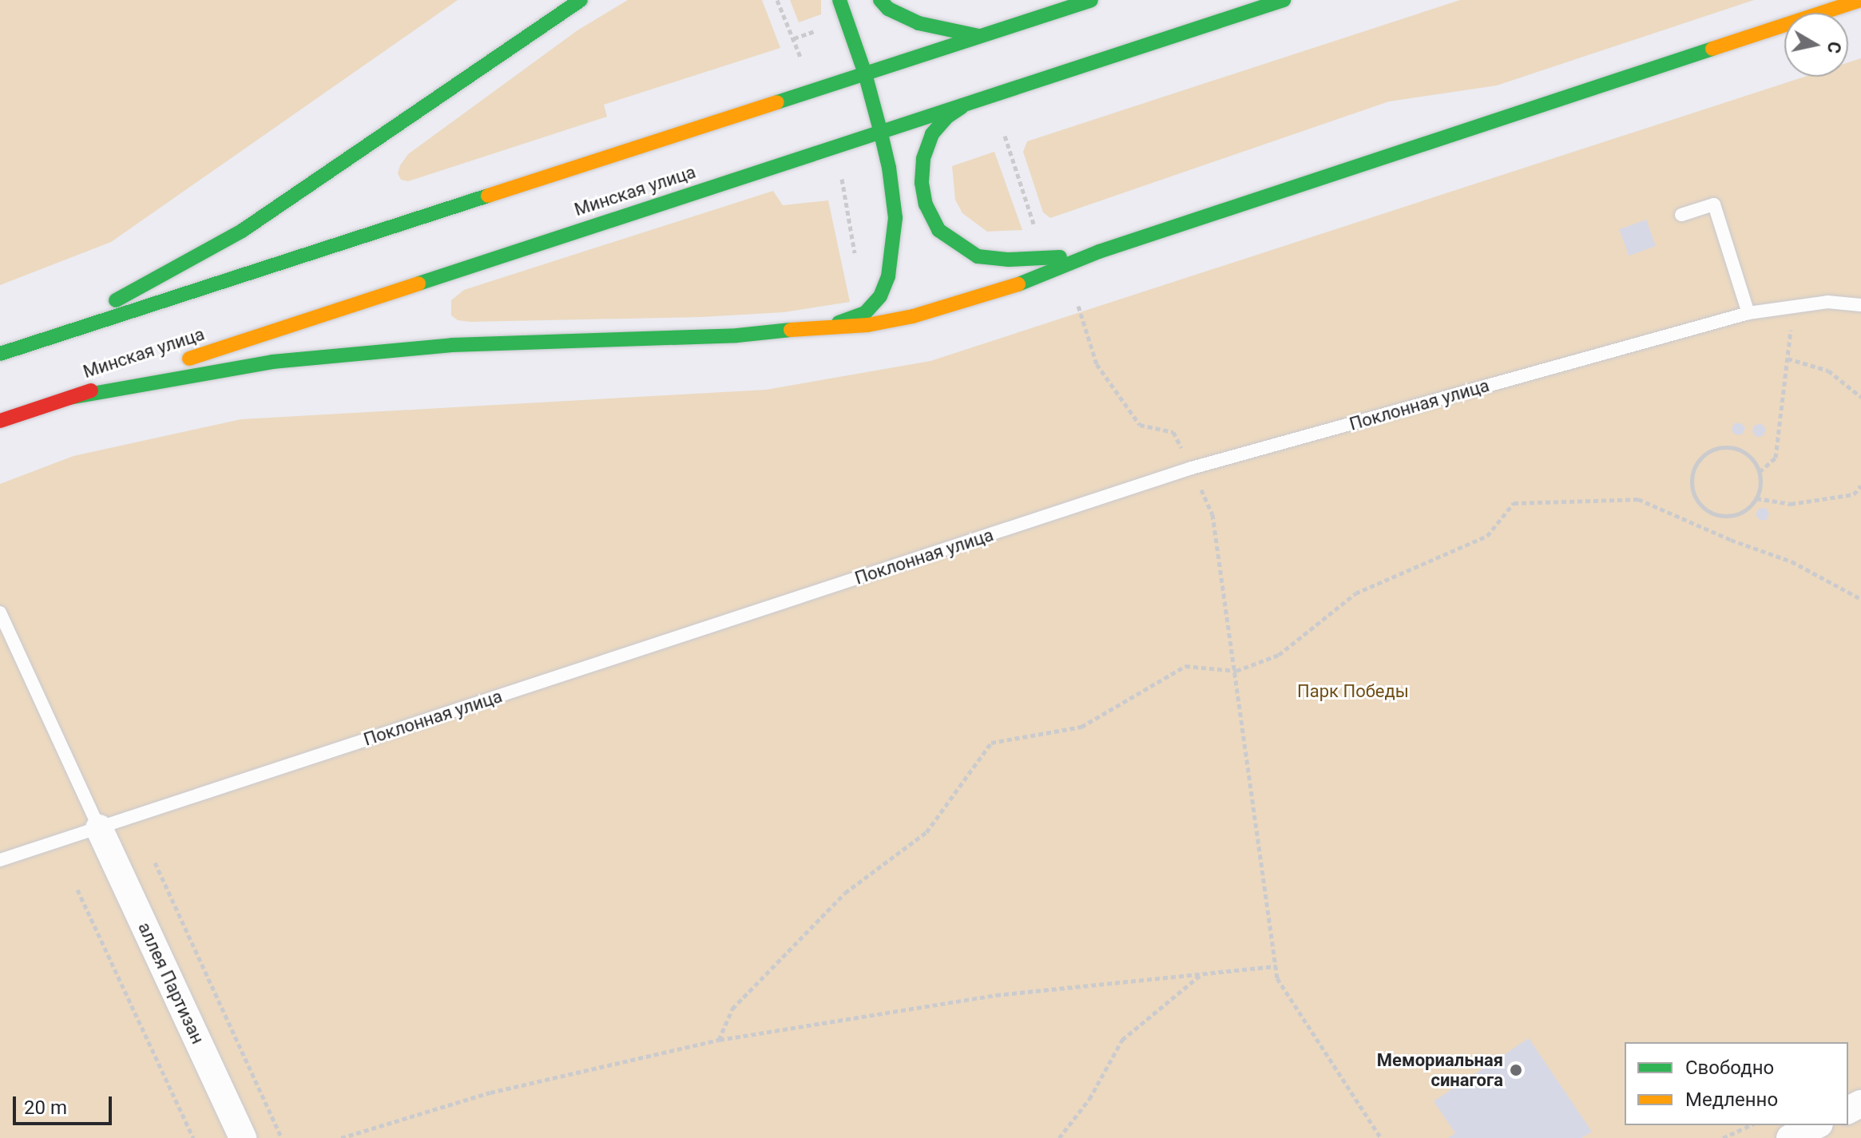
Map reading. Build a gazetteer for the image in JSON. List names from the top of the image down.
{
  "streets": {
    "main road": ["Минская улица"],
    "street": ["аллея Партизан"],
    "lane": ["Поклонная улица"]
  },
  "crossings": [
    ["Поклонная улица", "аллея Партизан"]
  ],
  "parks": ["Парк Победы"],
  "places": ["Мемориальная синагога"],
  "legend": ["Свободно", "Медленно"],
  "scale_bar": "20 m",
  "north": "right"
}
